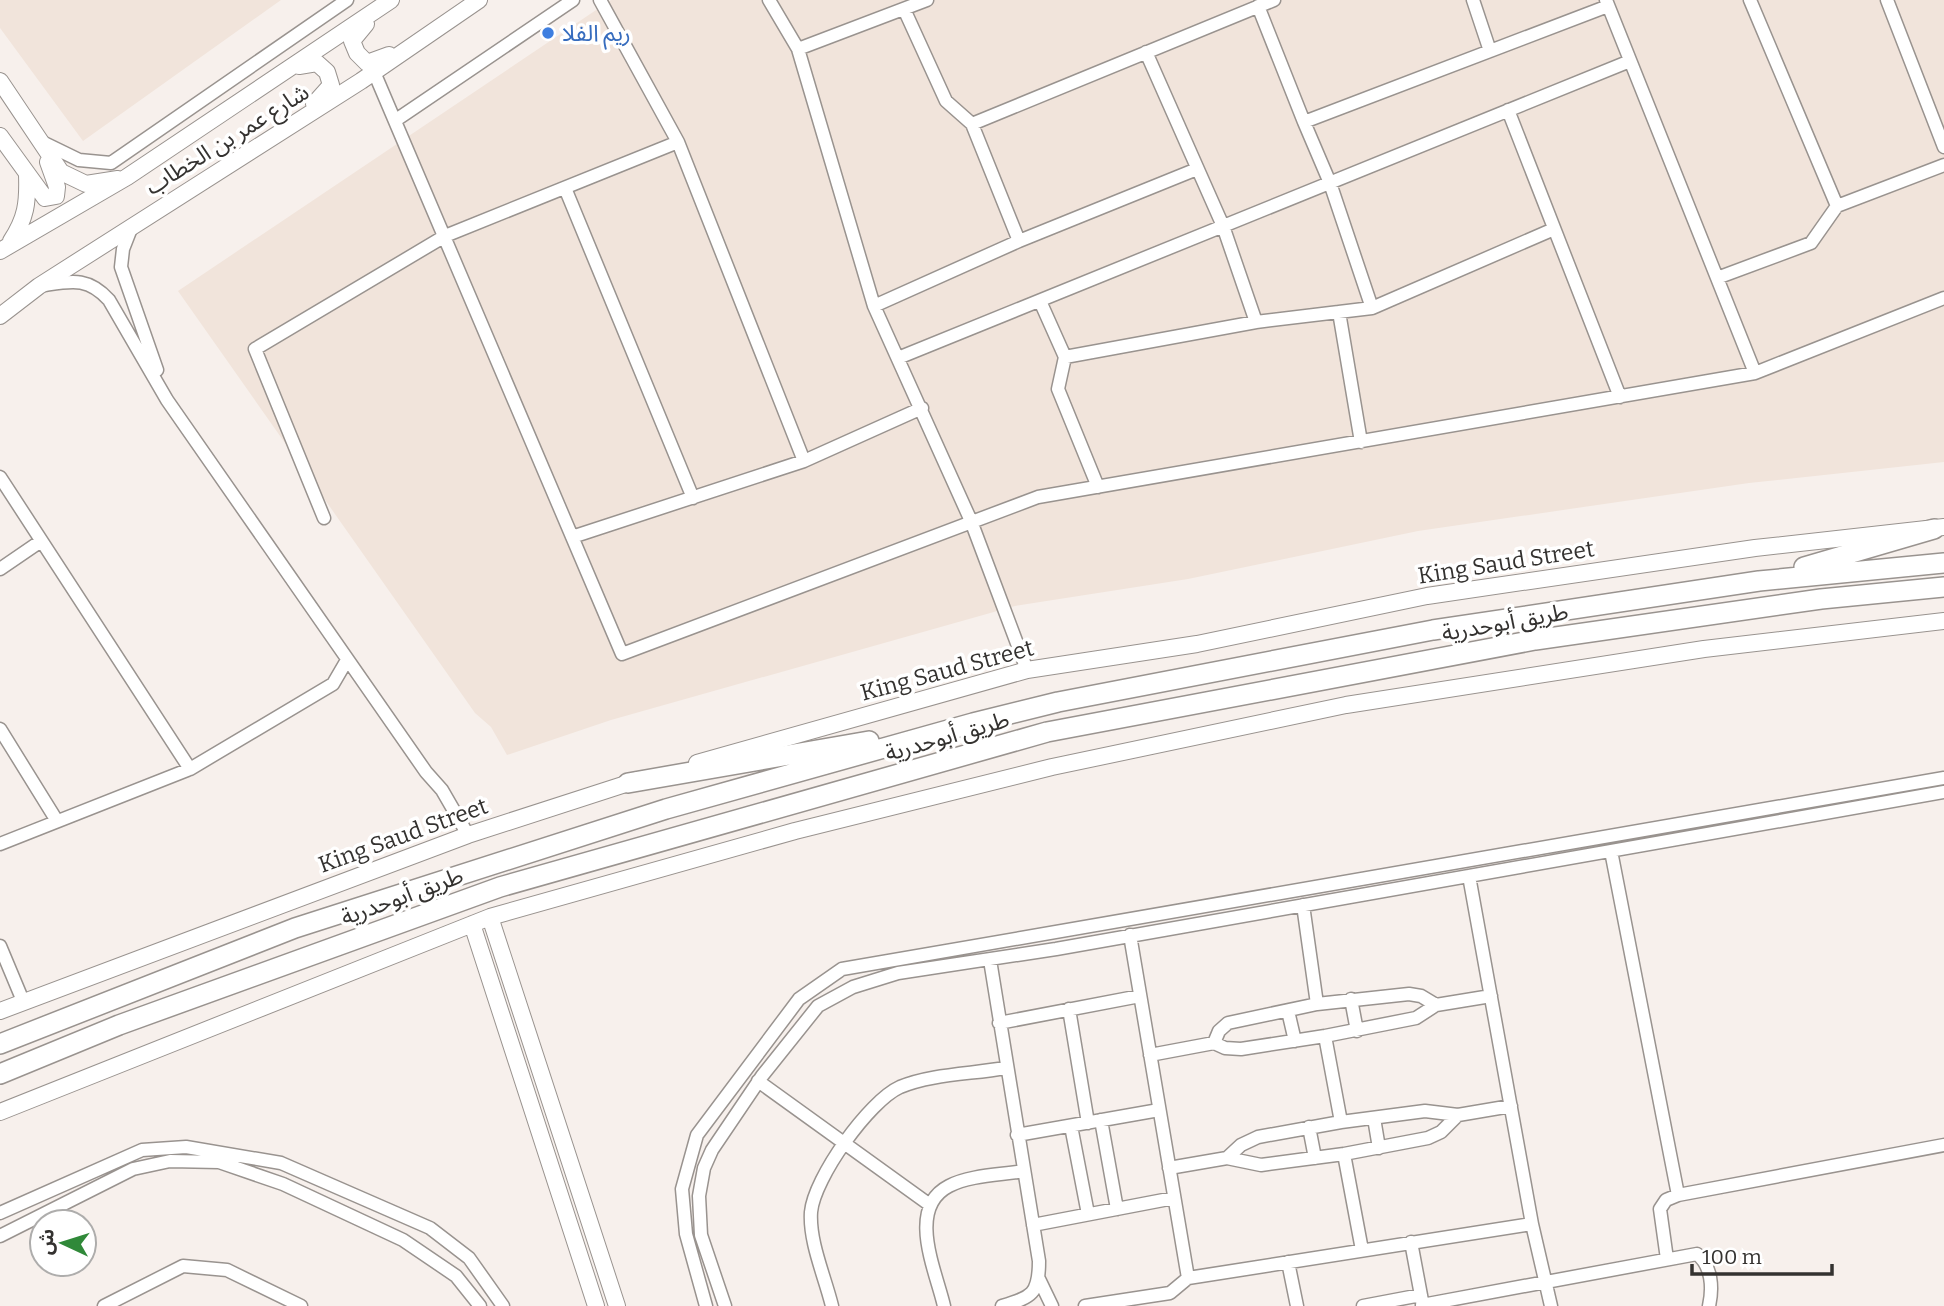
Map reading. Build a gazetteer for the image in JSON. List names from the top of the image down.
{
  "streets": {
    "highway": ["طريق أبوحدرية"],
    "main road": ["شارع عمر بن الخطاب", "King Saud Street"]
  },
  "places": ["ريم الفلا"],
  "scale_bar": "100 m",
  "north": "left"
}
